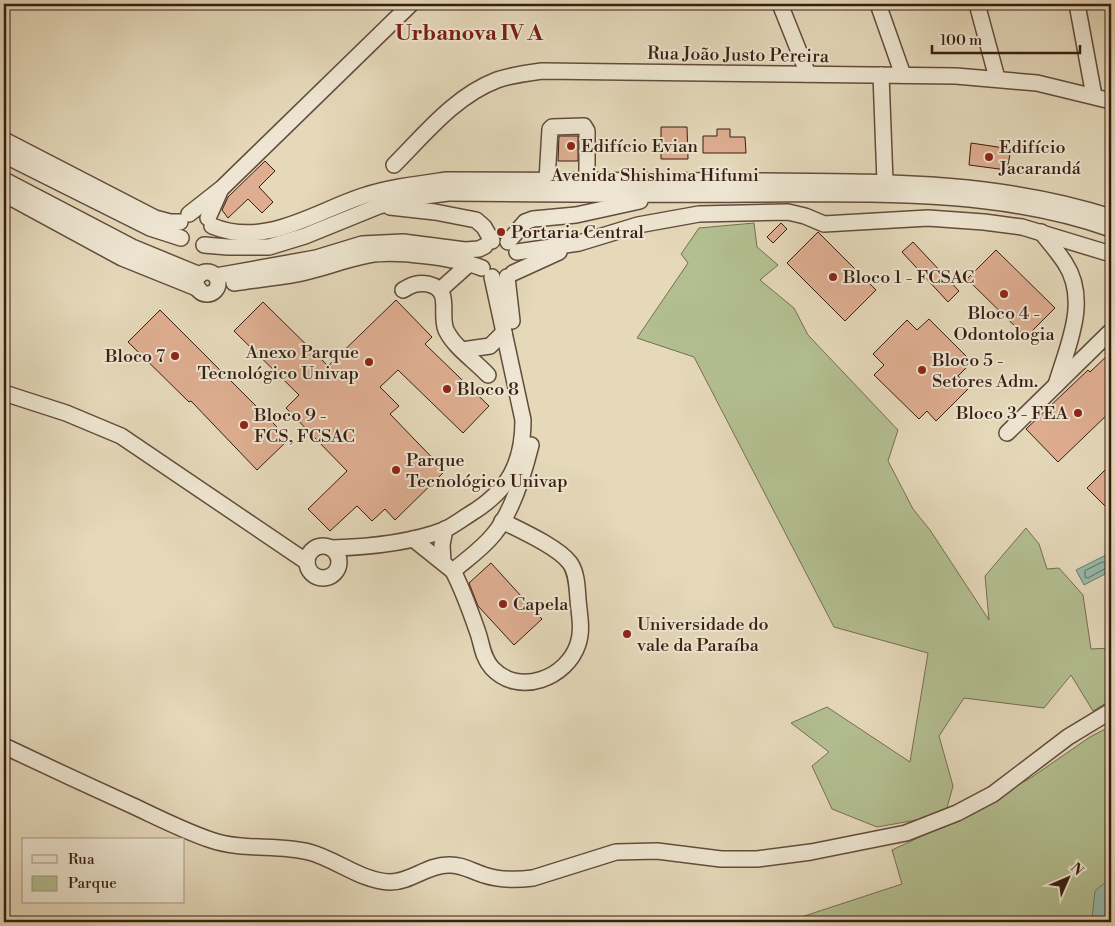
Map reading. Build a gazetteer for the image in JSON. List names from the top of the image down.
{
  "streets": {
    "street": ["Rua João Justo Pereira", "Avenida Shishima Hifumi"]
  },
  "districts": ["Urbanova IV A"],
  "places": [
    "Edifício Evian",
    "Edifício Jacarandá",
    "Portaria Central",
    "Bloco 1 - FCSAC",
    "Bloco 4 - Odontologia",
    "Bloco 7",
    "Anexo Parque Tecnológico Univap",
    "Bloco 5 - Setores Adm.",
    "Bloco 8",
    "Bloco 3 - FEA",
    "Bloco 9 - FCS, FCSAC",
    "Parque Tecnológico Univap",
    "Capela",
    "Universidade do vale da Paraíba"
  ],
  "legend": ["Rua", "Parque"],
  "scale_bar": "100 m",
  "north": "top right"
}
